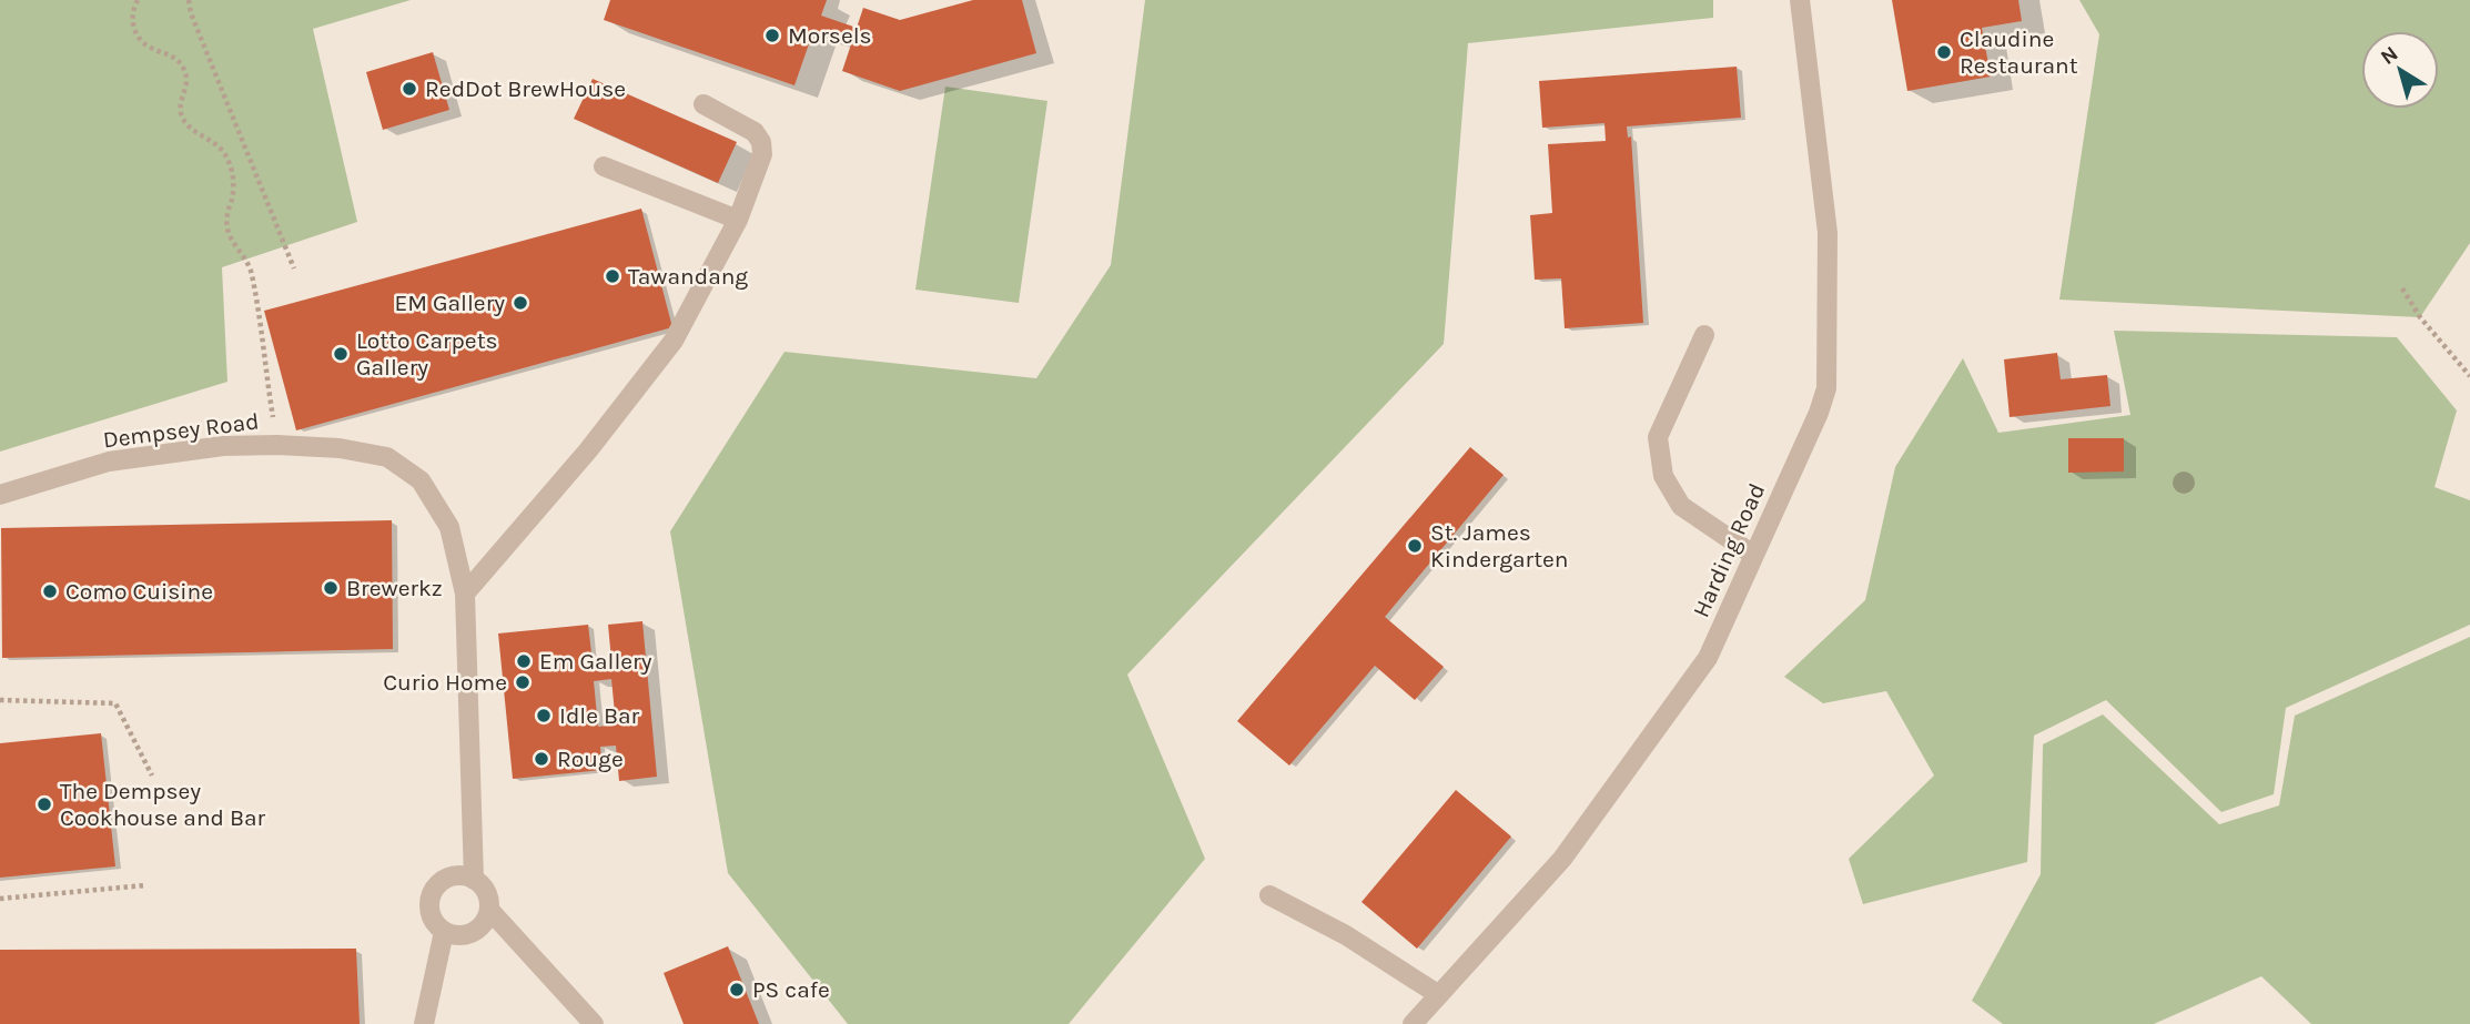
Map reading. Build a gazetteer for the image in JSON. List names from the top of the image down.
{
  "streets": {
    "street": ["Dempsey Road", "Harding Road"]
  },
  "places": [
    "Morsels",
    "Claudine Restaurant",
    "RedDot BrewHouse",
    "Tawandang",
    "EM Gallery",
    "Lotto Carpets Gallery",
    "St. James Kindergarten",
    "Brewerkz",
    "Como Cuisine",
    "Em Gallery",
    "Curio Home",
    "Idle Bar",
    "Rouge",
    "The Dempsey Cookhouse and Bar",
    "PS cafe"
  ],
  "north": "top left"
}
